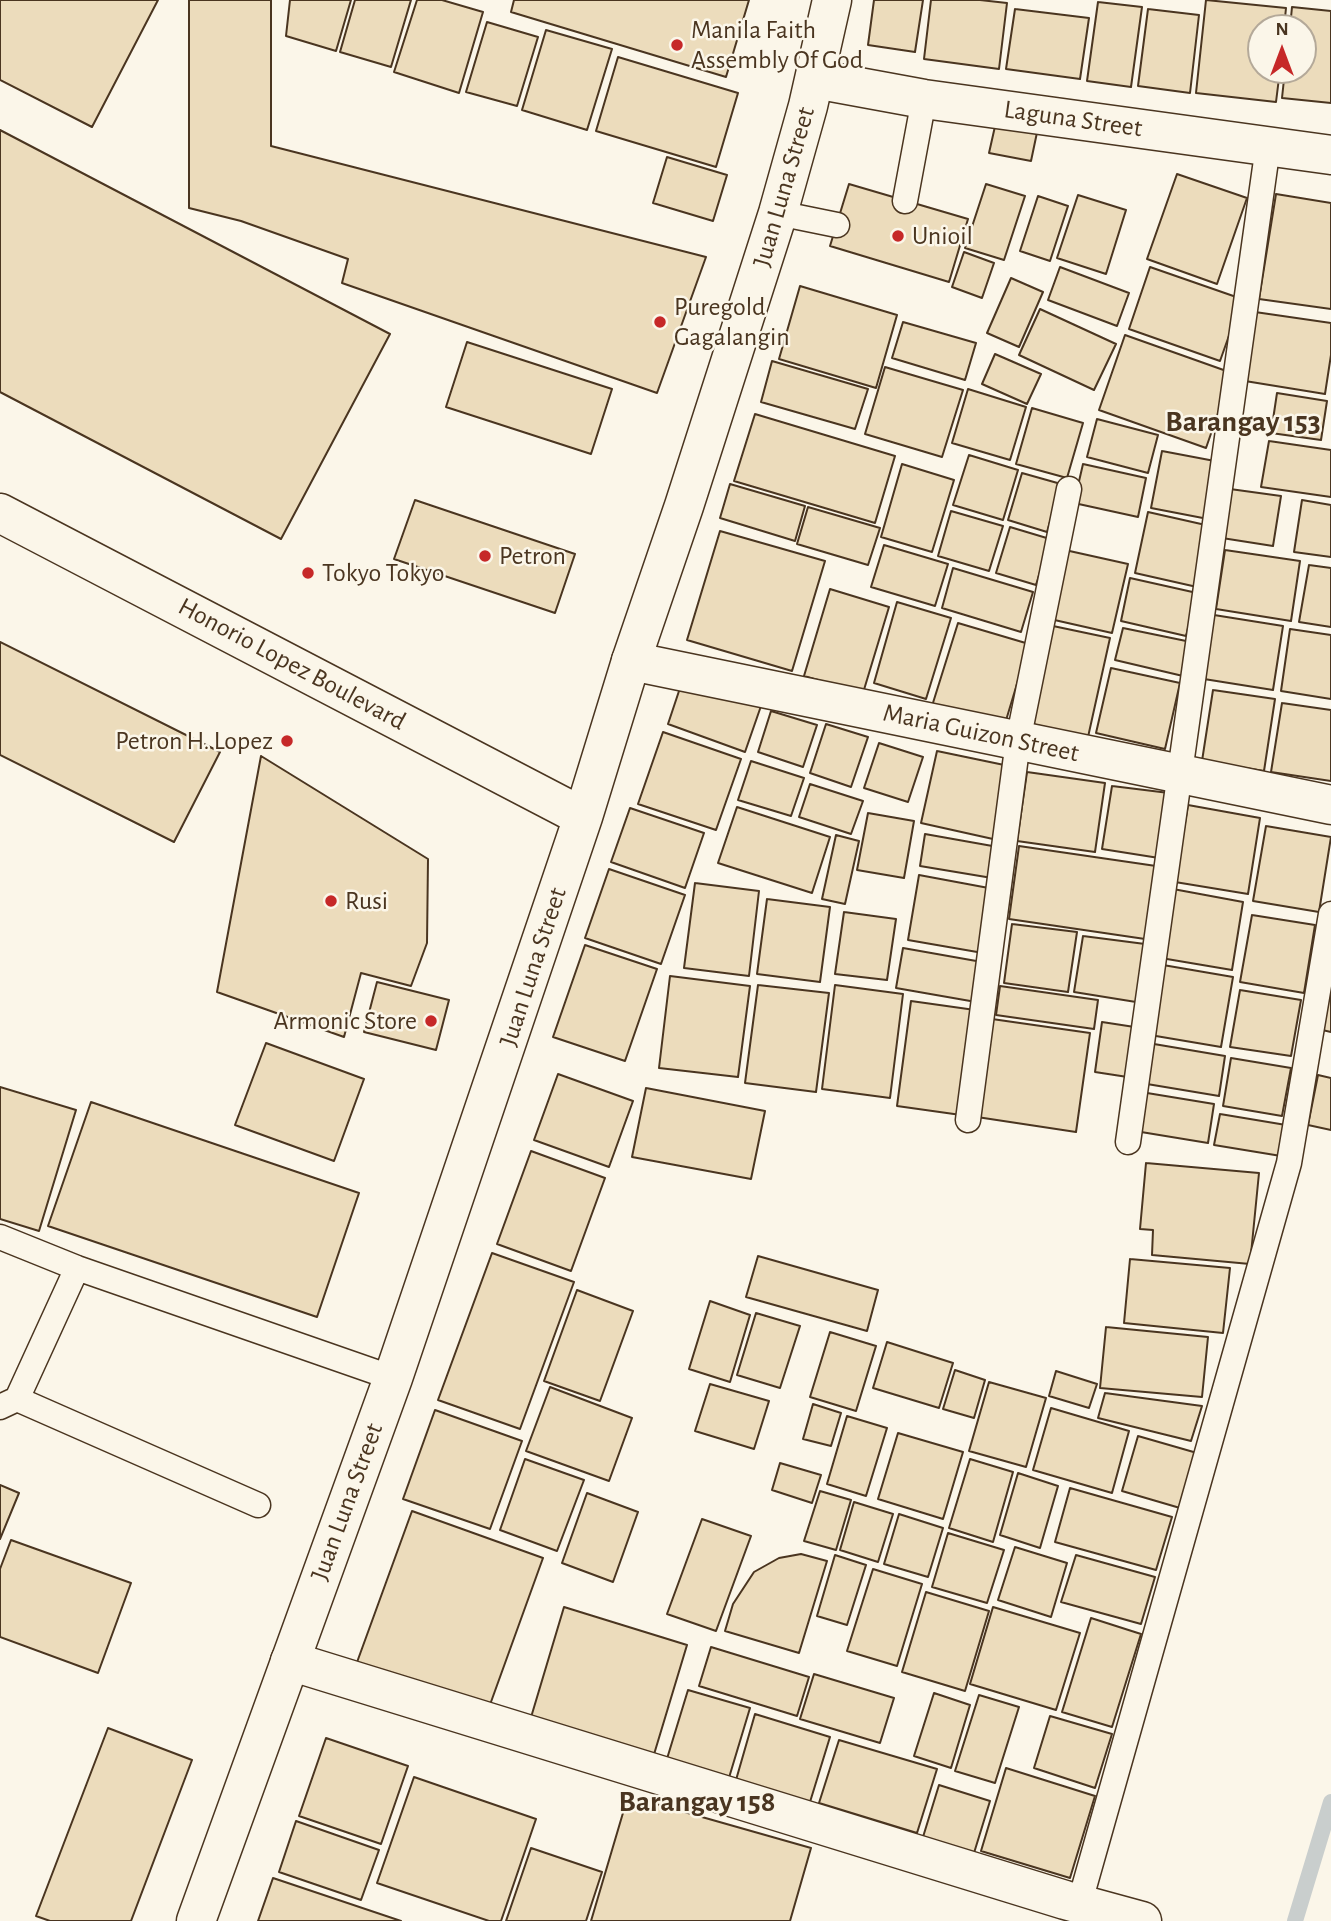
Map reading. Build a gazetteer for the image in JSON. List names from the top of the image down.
{
  "streets": {
    "main road": [
      "Laguna Street",
      "Juan Luna Street",
      "Honorio Lopez Boulevard",
      "Maria Guizon Street"
    ]
  },
  "crossings": [
    ["Laguna Street", "Juan Luna Street"],
    ["Juan Luna Street", "Honorio Lopez Boulevard"],
    ["Juan Luna Street", "Maria Guizon Street"]
  ],
  "districts": ["Barangay 153", "Barangay 158"],
  "places": [
    "Manila Faith Assembly Of God",
    "Unioil",
    "Puregold Gagalangin",
    "Petron",
    "Tokyo Tokyo",
    "Petron H. Lopez",
    "Rusi",
    "Armonic Store"
  ],
  "north": "top"
}
